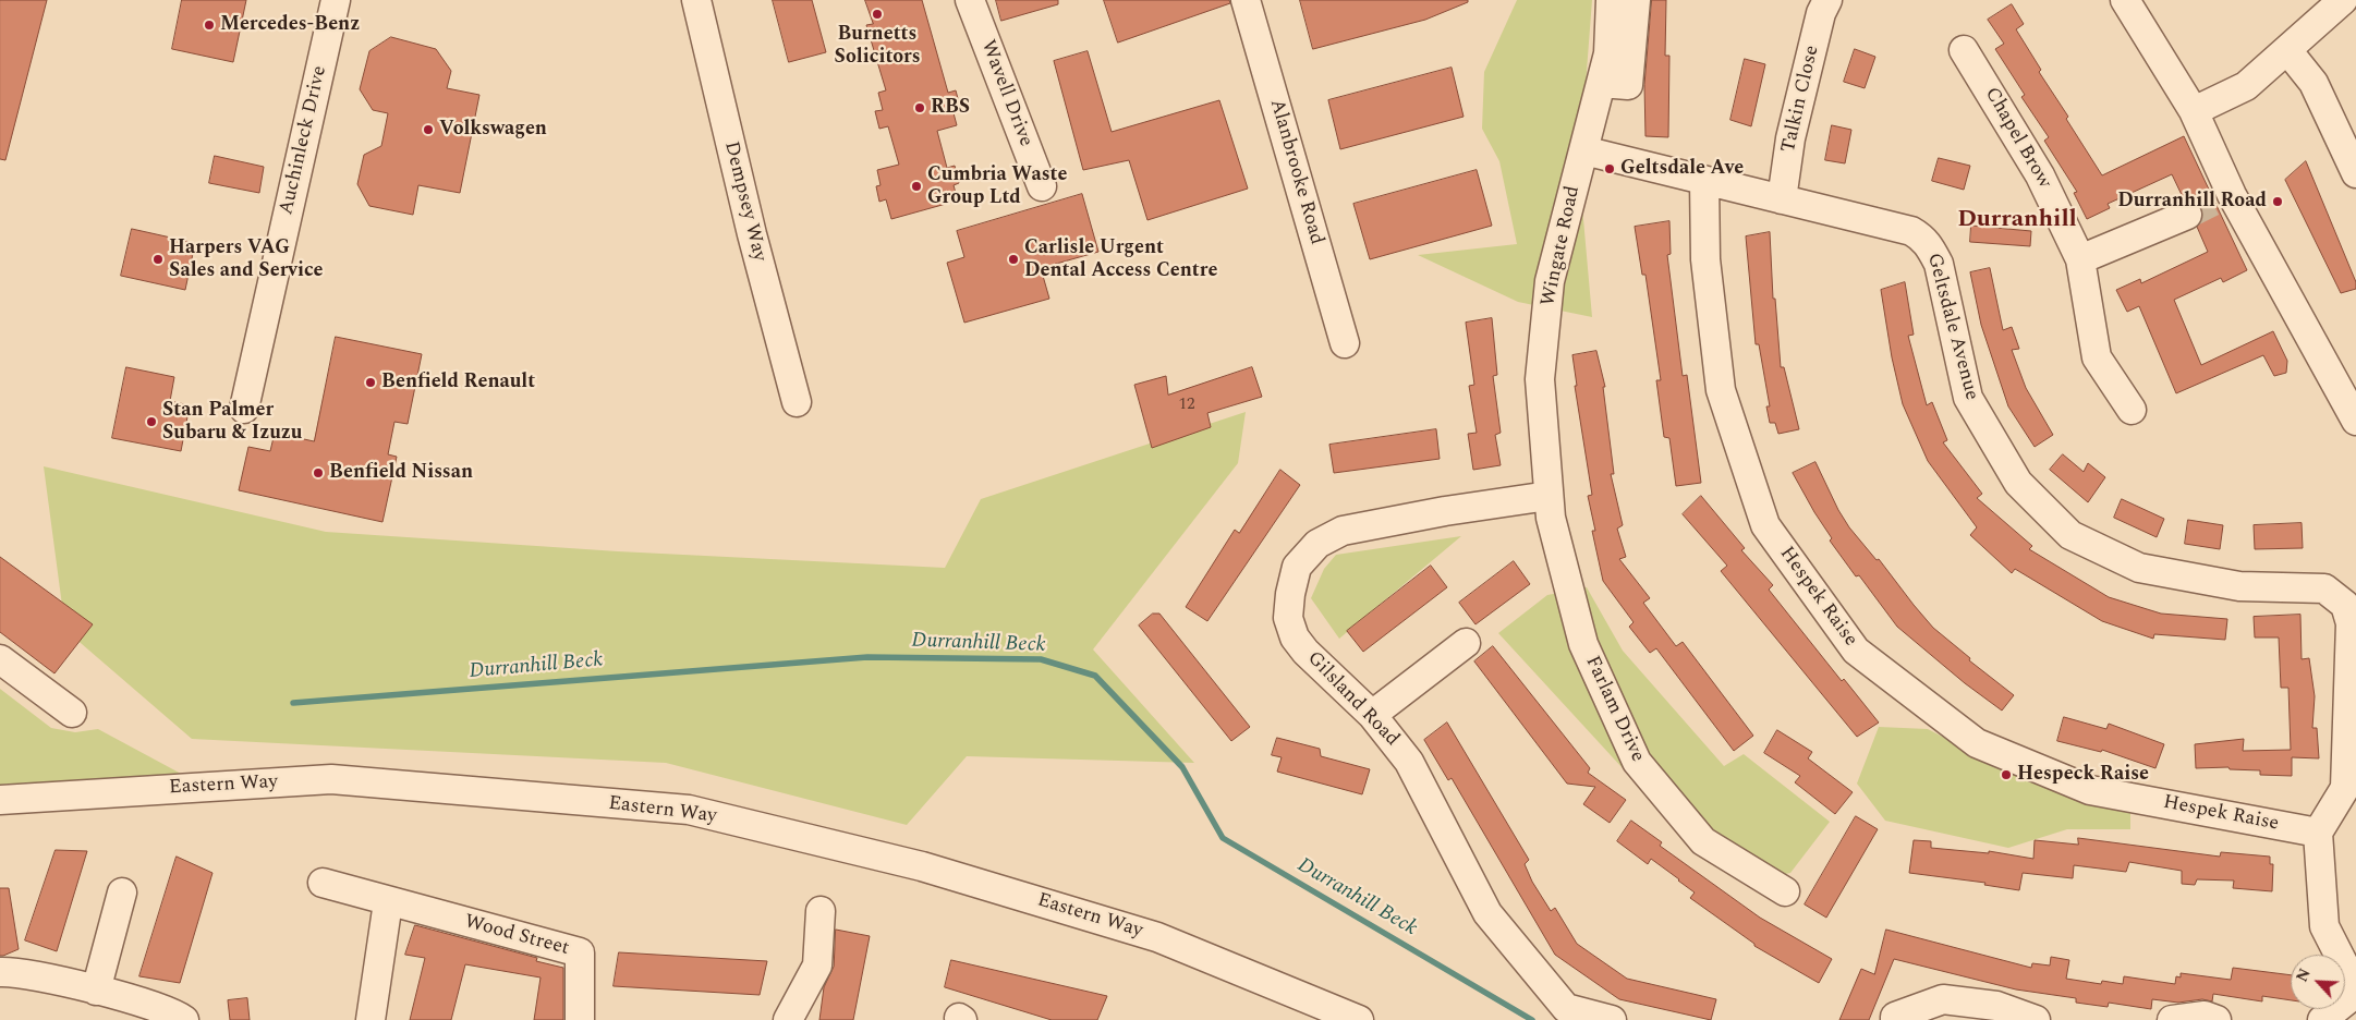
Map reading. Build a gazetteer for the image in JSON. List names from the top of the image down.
{
  "streets": {
    "street": [
      "Wavell Drive",
      "Talkin Close",
      "Chapel Brow",
      "Auchinleck Drive",
      "Alanbrooke Road",
      "Dempsey Way",
      "Wingate Road",
      "Geltsdale Avenue",
      "Hespek Raise",
      "Gilsland Road",
      "Farlam Drive",
      "Eastern Way",
      "Wood Street"
    ]
  },
  "crossings": [
    ["Talkin Close", "Geltsdale Avenue"],
    ["Wingate Road", "Geltsdale Avenue"],
    ["Wingate Road", "Gilsland Road"],
    ["Wingate Road", "Farlam Drive"],
    ["Geltsdale Avenue", "Hespek Raise"],
    ["Gilsland Road", "Farlam Drive"]
  ],
  "districts": ["Durranhill"],
  "water": ["Durranhill Beck"],
  "places": [
    "Burnetts Solicitors",
    "Mercedes-Benz",
    "RBS",
    "Volkswagen",
    "Geltsdale Ave",
    "Cumbria Waste Group Ltd",
    "Durranhill Road",
    "Harpers VAG Sales and Service",
    "Carlisle Urgent Dental Access Centre",
    "Benfield Renault",
    "Stan Palmer Subaru & Izuzu",
    "Benfield Nissan",
    "Hespeck Raise"
  ],
  "house_numbers": ["12"],
  "north": "top left"
}
